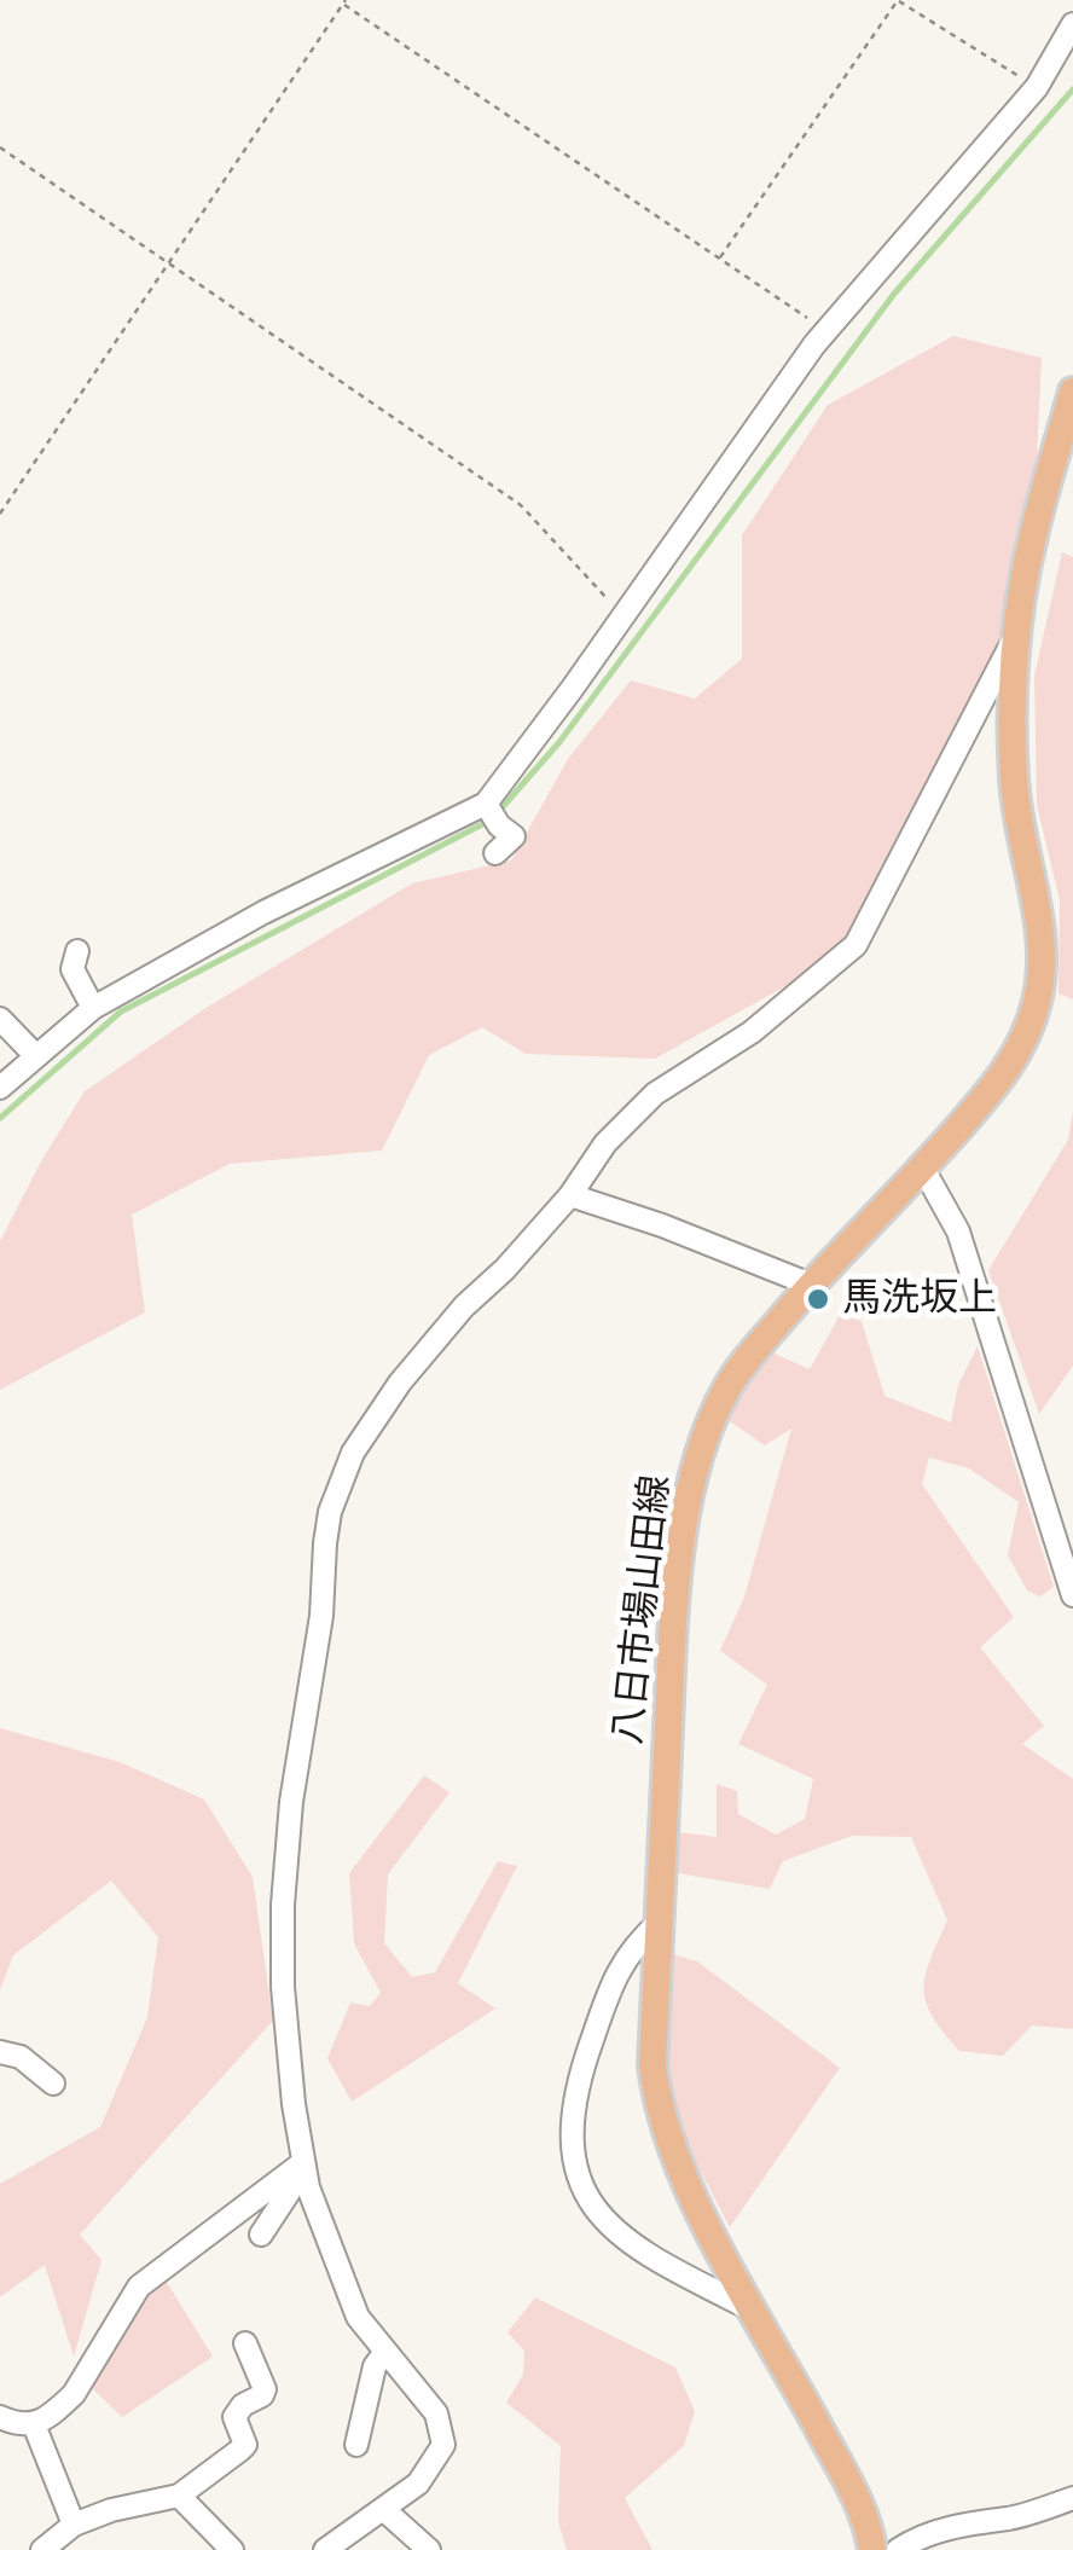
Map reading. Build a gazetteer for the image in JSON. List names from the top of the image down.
{
  "streets": {
    "main road": ["八日市場山田線"]
  },
  "places": ["馬洗坂上"]
}
